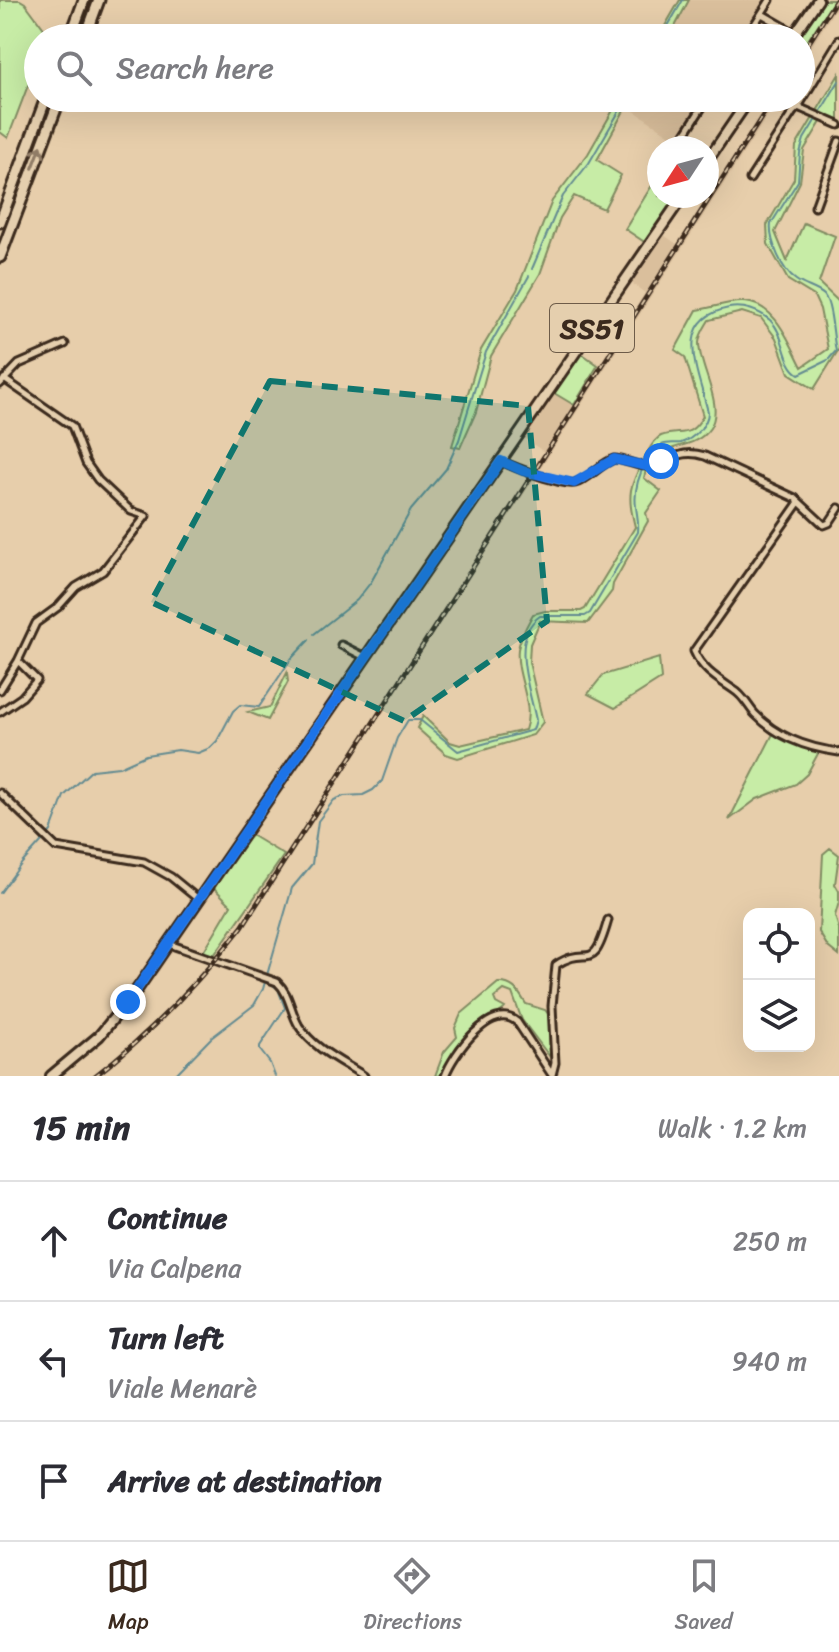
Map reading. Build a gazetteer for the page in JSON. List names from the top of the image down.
{
  "streets": {
    "main road": ["SS51"]
  },
  "north": "bottom left",
  "page": {
    "search": "Search here",
    "heading": ["15 min", "Walk · 1.2 km"],
    "list": [
      ["Continue", "Via Calpena", "250 m"],
      ["Turn left", "Viale Menarè", "940 m"],
      "Arrive at destination"
    ],
    "nav": ["Map", "Directions", "Saved"]
  }
}
